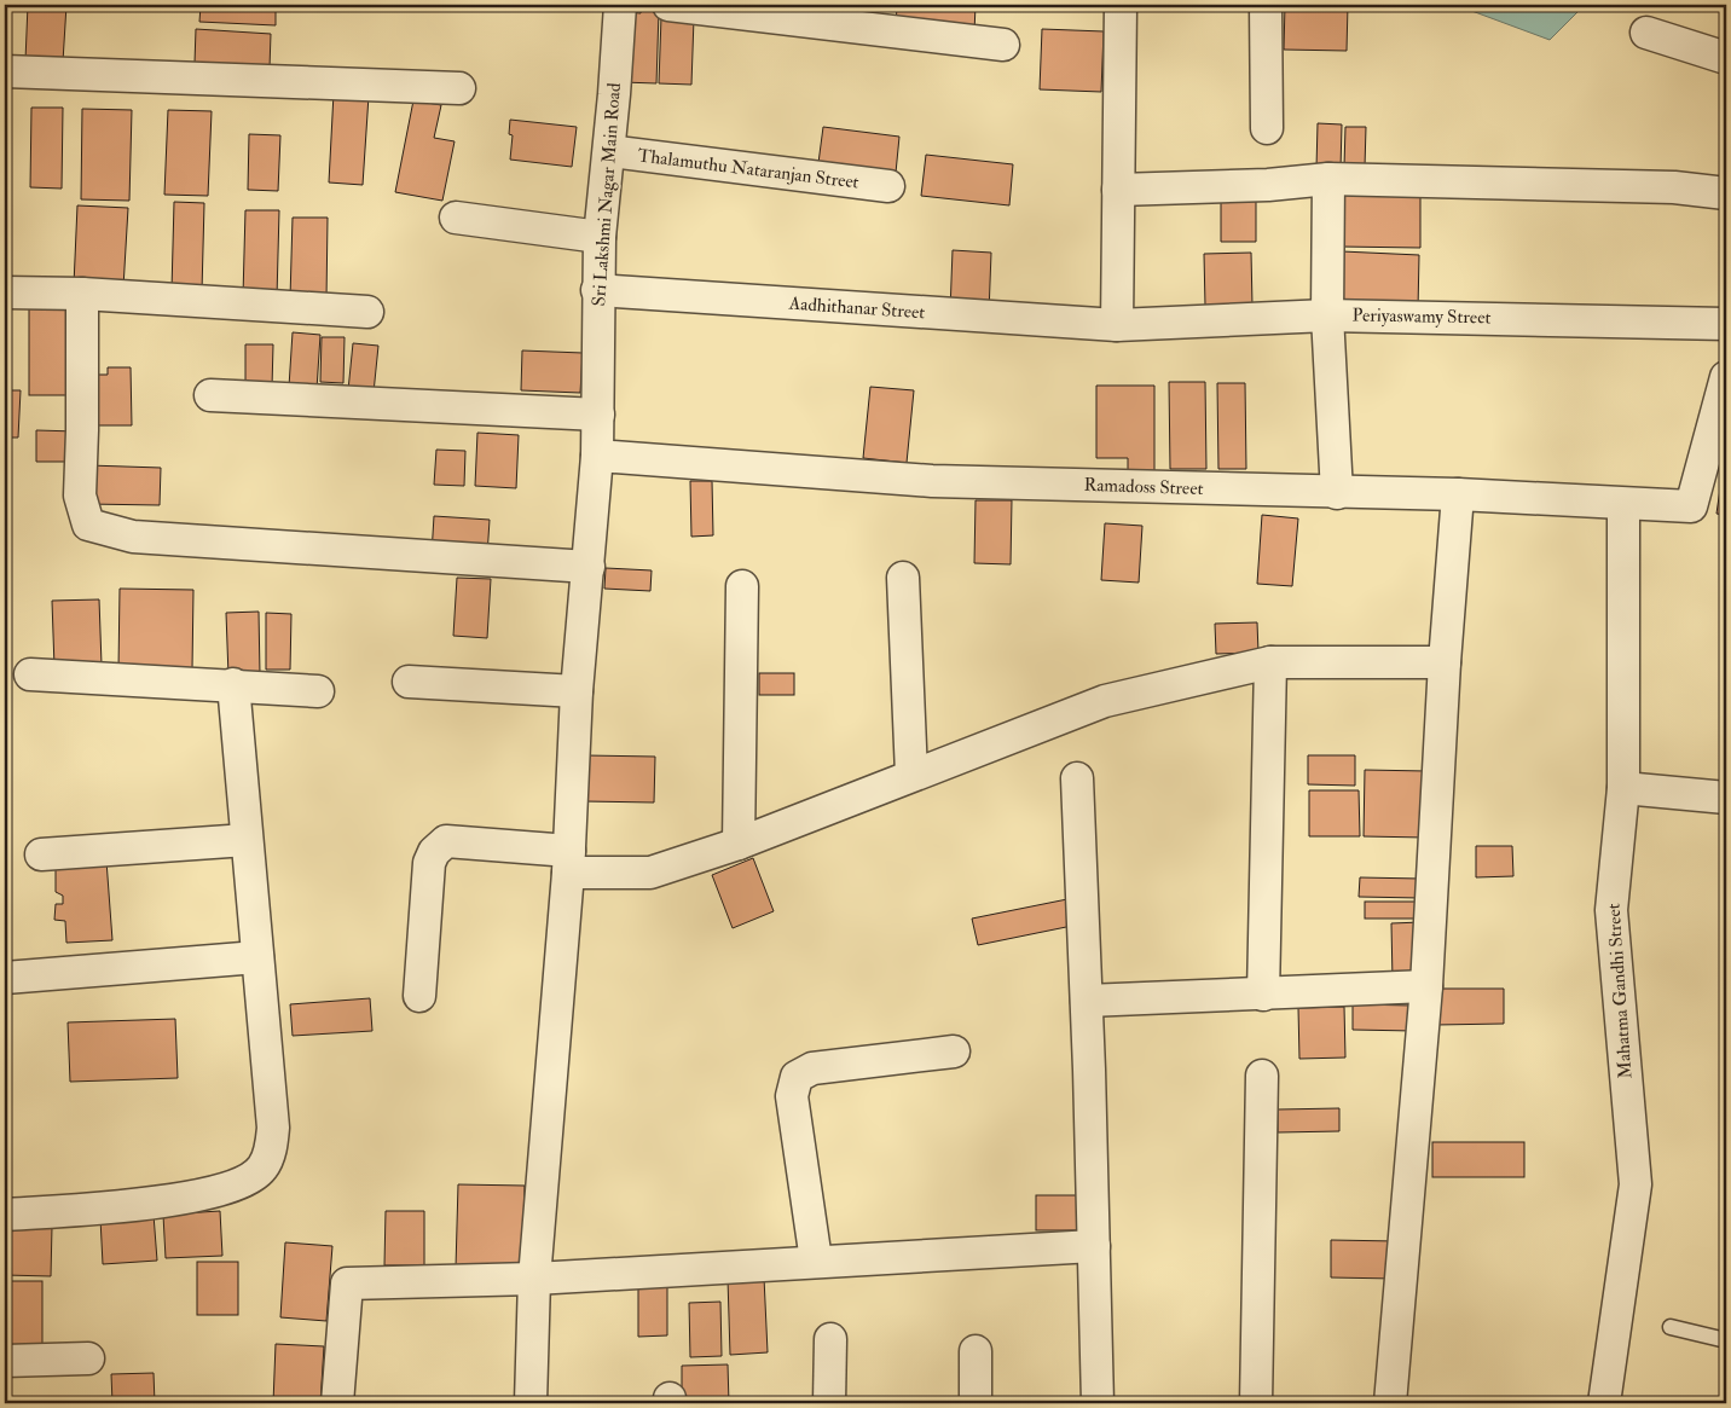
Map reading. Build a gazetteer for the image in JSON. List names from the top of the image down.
{
  "streets": {
    "street": [
      "Thalamuthu Nataranjan Street",
      "Sri Lakshmi Nagar Main Road",
      "Aadhithanar Street",
      "Periyaswamy Street",
      "Ramadoss Street",
      "Mahatma Gandhi Street"
    ]
  },
  "crossings": [
    ["Thalamuthu Nataranjan Street", "Sri Lakshmi Nagar Main Road"],
    ["Sri Lakshmi Nagar Main Road", "Aadhithanar Street"],
    ["Sri Lakshmi Nagar Main Road", "Ramadoss Street"],
    ["Aadhithanar Street", "Periyaswamy Street"],
    ["Ramadoss Street", "Mahatma Gandhi Street"]
  ]
}
